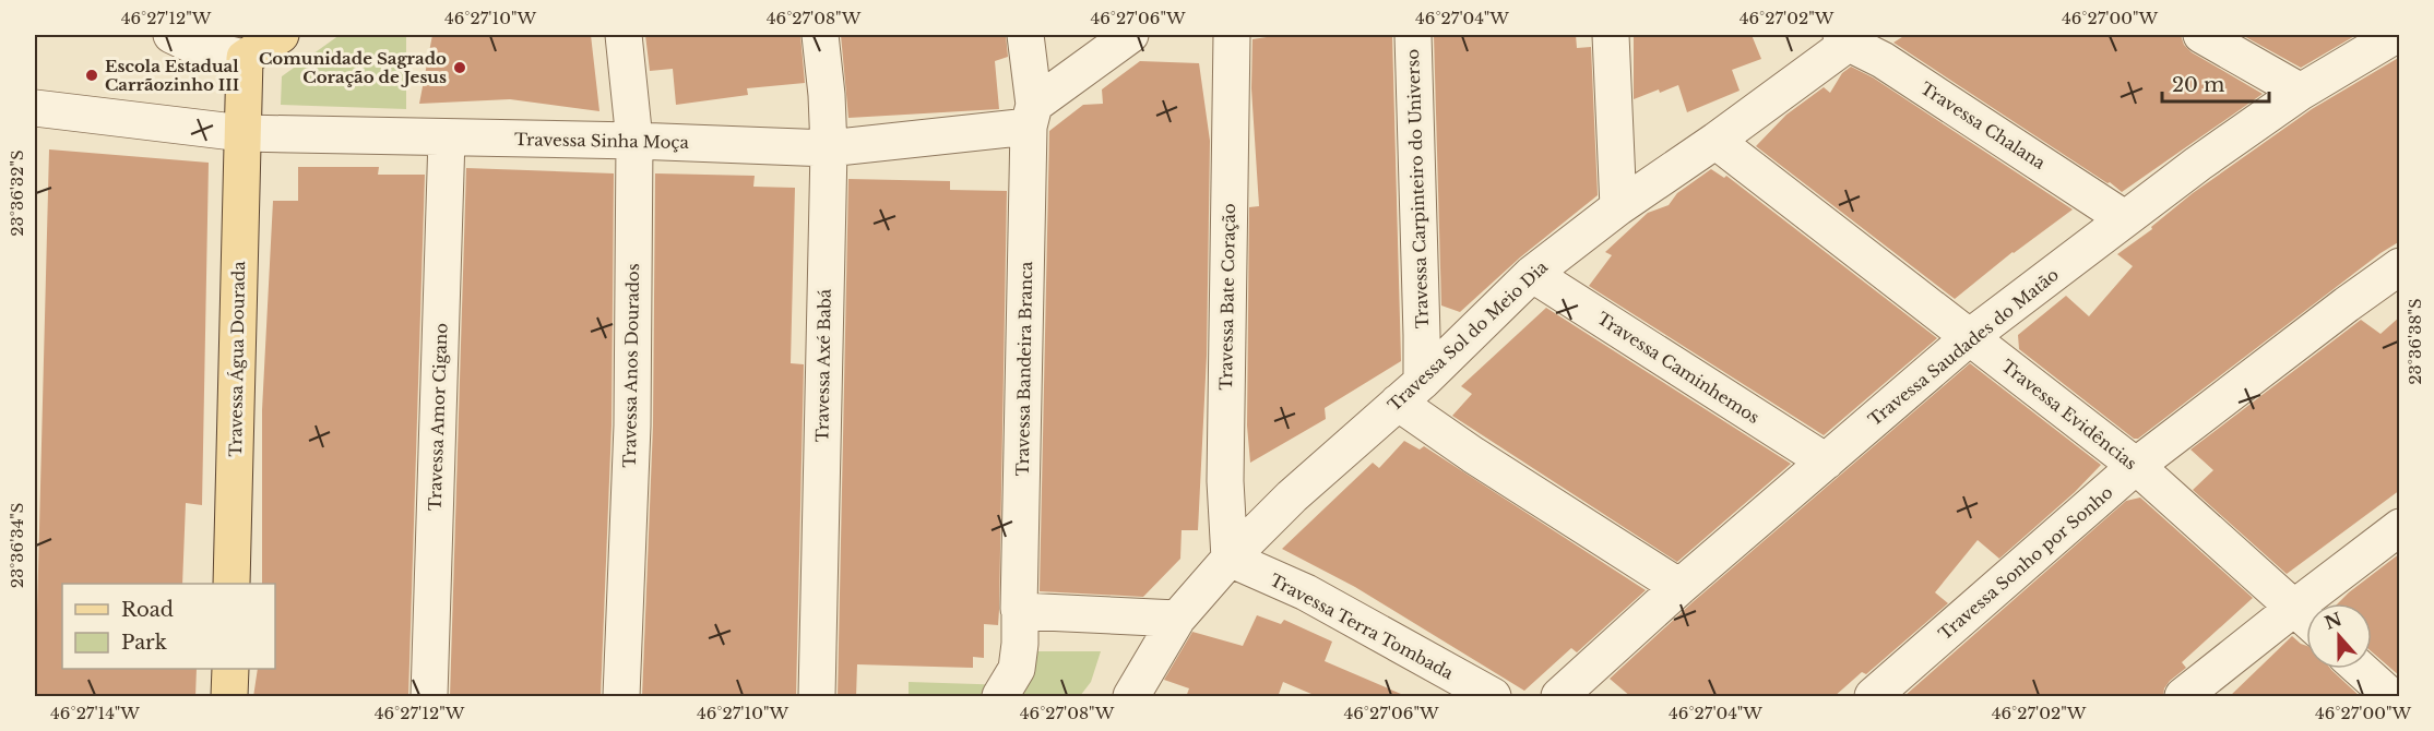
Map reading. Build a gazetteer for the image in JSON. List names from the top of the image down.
{
  "streets": {
    "main road": ["Travessa Água Dourada"],
    "street": [
      "Travessa Chalana",
      "Travessa Sinha Moça",
      "Travessa Carpinteiro do Universo",
      "Travessa Bate Coração",
      "Travessa Sol do Meio Dia",
      "Travessa Saudades do Matão",
      "Travessa Anos Dourados",
      "Travessa Axé Babá",
      "Travessa Caminhemos",
      "Travessa Bandeira Branca",
      "Travessa Evidências",
      "Travessa Amor Cigano",
      "Travessa Sonho por Sonho",
      "Travessa Terra Tombada"
    ]
  },
  "crossings": [
    ["Travessa Chalana", "Travessa Sol do Meio Dia"],
    ["Travessa Chalana", "Travessa Saudades do Matão"],
    ["Travessa Sinha Moça", "Travessa Água Dourada"],
    ["Travessa Sinha Moça", "Travessa Anos Dourados"],
    ["Travessa Sinha Moça", "Travessa Axé Babá"],
    ["Travessa Sinha Moça", "Travessa Bandeira Branca"],
    ["Travessa Sinha Moça", "Travessa Amor Cigano"],
    ["Travessa Carpinteiro do Universo", "Travessa Sol do Meio Dia"],
    ["Travessa Bate Coração", "Travessa Sol do Meio Dia"],
    ["Travessa Bate Coração", "Travessa Terra Tombada"],
    ["Travessa Sol do Meio Dia", "Travessa Caminhemos"],
    ["Travessa Sol do Meio Dia", "Travessa Evidências"],
    ["Travessa Sol do Meio Dia", "Travessa Terra Tombada"],
    ["Travessa Saudades do Matão", "Travessa Caminhemos"],
    ["Travessa Saudades do Matão", "Travessa Evidências"],
    ["Travessa Evidências", "Travessa Sonho por Sonho"]
  ],
  "places": ["Comunidade Sagrado Coração de Jesus", "Escola Estadual Carrãozinho III"],
  "legend": ["Road", "Park"],
  "scale_bar": "20 m",
  "north": "top",
  "coordinates": [
    "46°27'12\"W",
    "46°27'10\"W",
    "46°27'08\"W",
    "46°27'06\"W",
    "46°27'04\"W",
    "46°27'02\"W",
    "46°27'00\"W",
    "23°36'32\"S",
    "23°36'38\"S",
    "23°36'34\"S",
    "46°27'14\"W"
  ]
}
